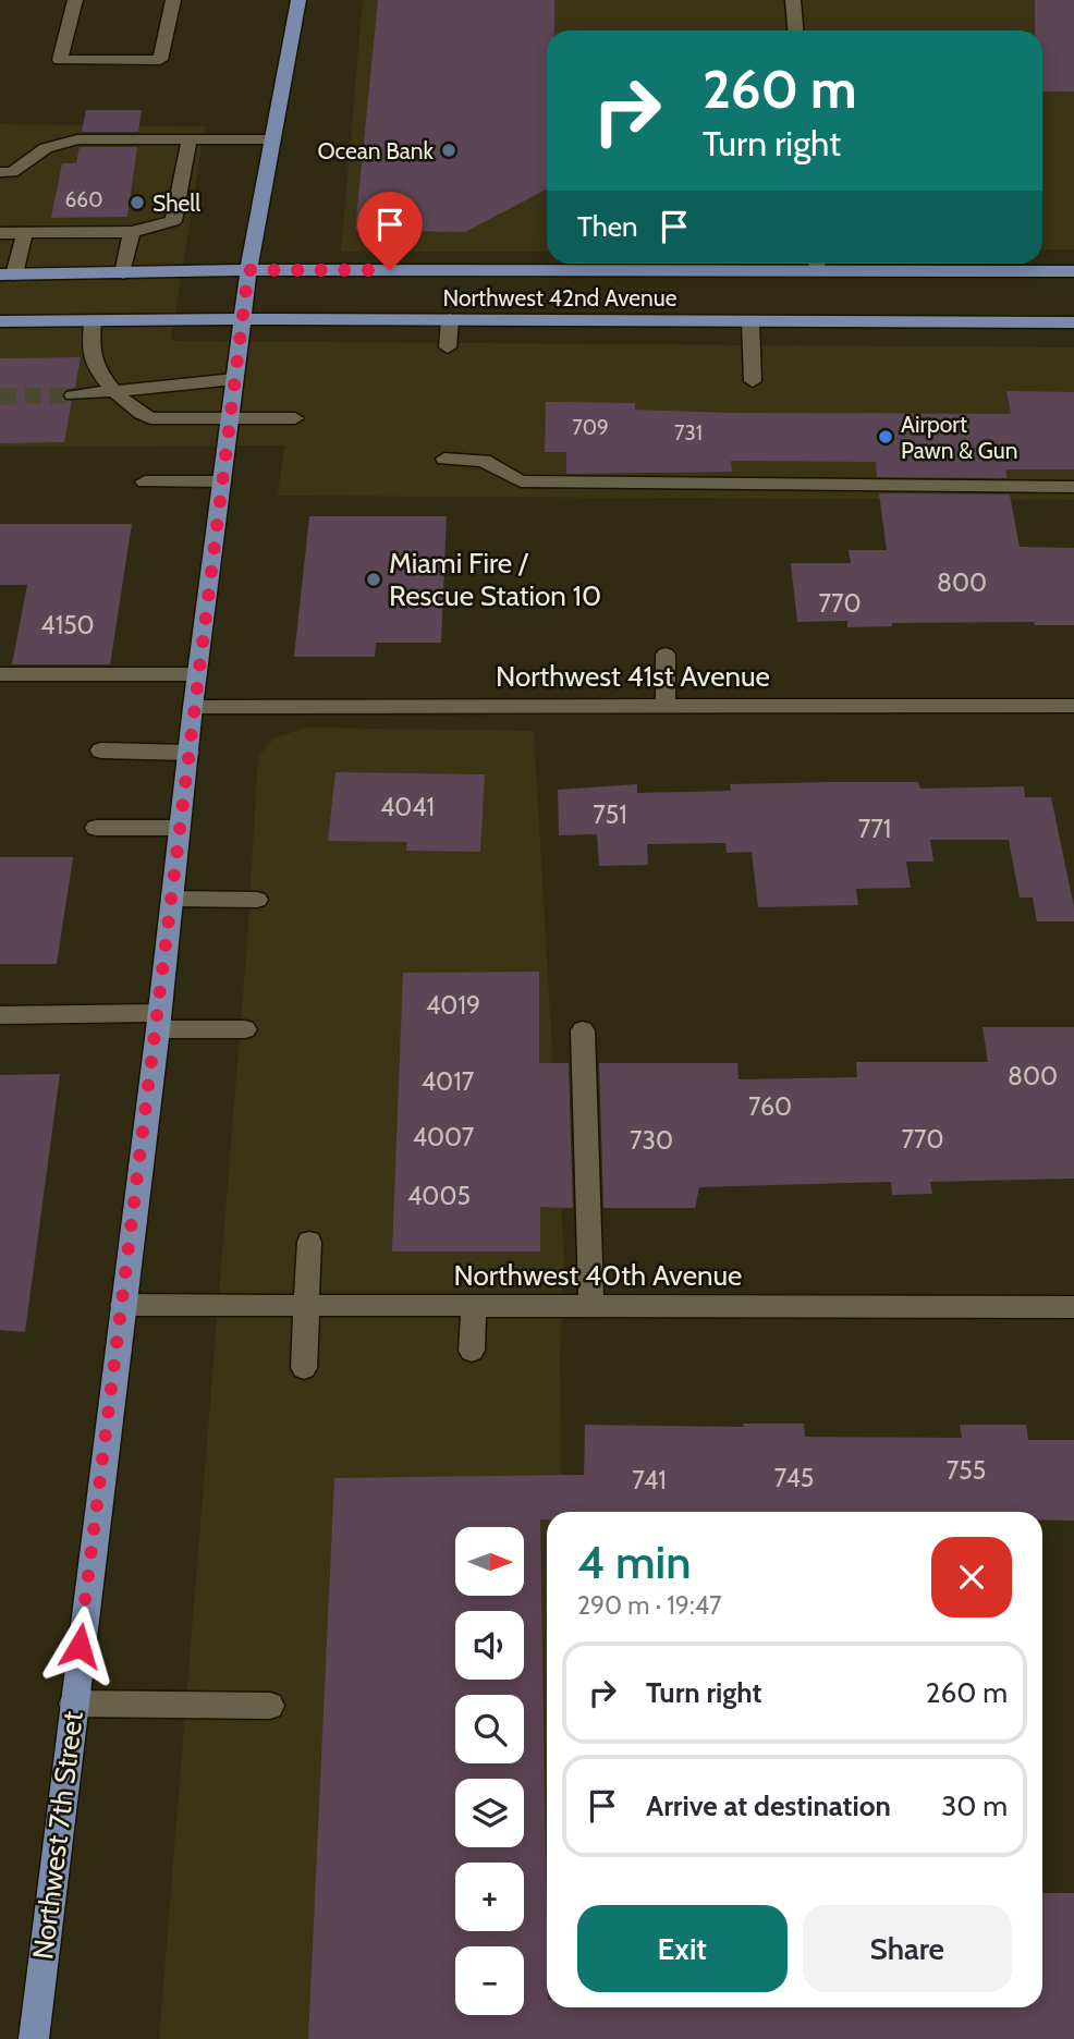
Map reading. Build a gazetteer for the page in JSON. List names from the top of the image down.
{
  "streets": {
    "main road": ["Northwest 42nd Avenue", "Northwest 7th Street"],
    "street": ["Northwest 41st Avenue", "Northwest 40th Avenue"]
  },
  "crossings": [
    ["Northwest 42nd Avenue", "Northwest 7th Street"],
    ["Northwest 41st Avenue", "Northwest 7th Street"],
    ["Northwest 40th Avenue", "Northwest 7th Street"]
  ],
  "places": [
    "Ocean Bank",
    "Shell",
    "Airport Pawn & Gun",
    "Miami Fire / Rescue Station 10"
  ],
  "house_numbers": [
    "660",
    "709",
    "731",
    "800",
    "770",
    "4150",
    "4041",
    "751",
    "771",
    "4019",
    "800",
    "4017",
    "760",
    "4007",
    "770",
    "730",
    "4005",
    "755",
    "745",
    "741"
  ],
  "north": "right",
  "page": {
    "turn": ["260 m", "Turn right"],
    "then": "Then",
    "heading": ["4 min", "290 m · 19:47"],
    "map_buttons": ["+", "−"],
    "list": [
      {
        "name": "Turn right",
        "value": "260 m"
      },
      {
        "name": "Arrive at destination",
        "value": "30 m"
      }
    ],
    "buttons": ["Exit", "Share"]
  }
}
